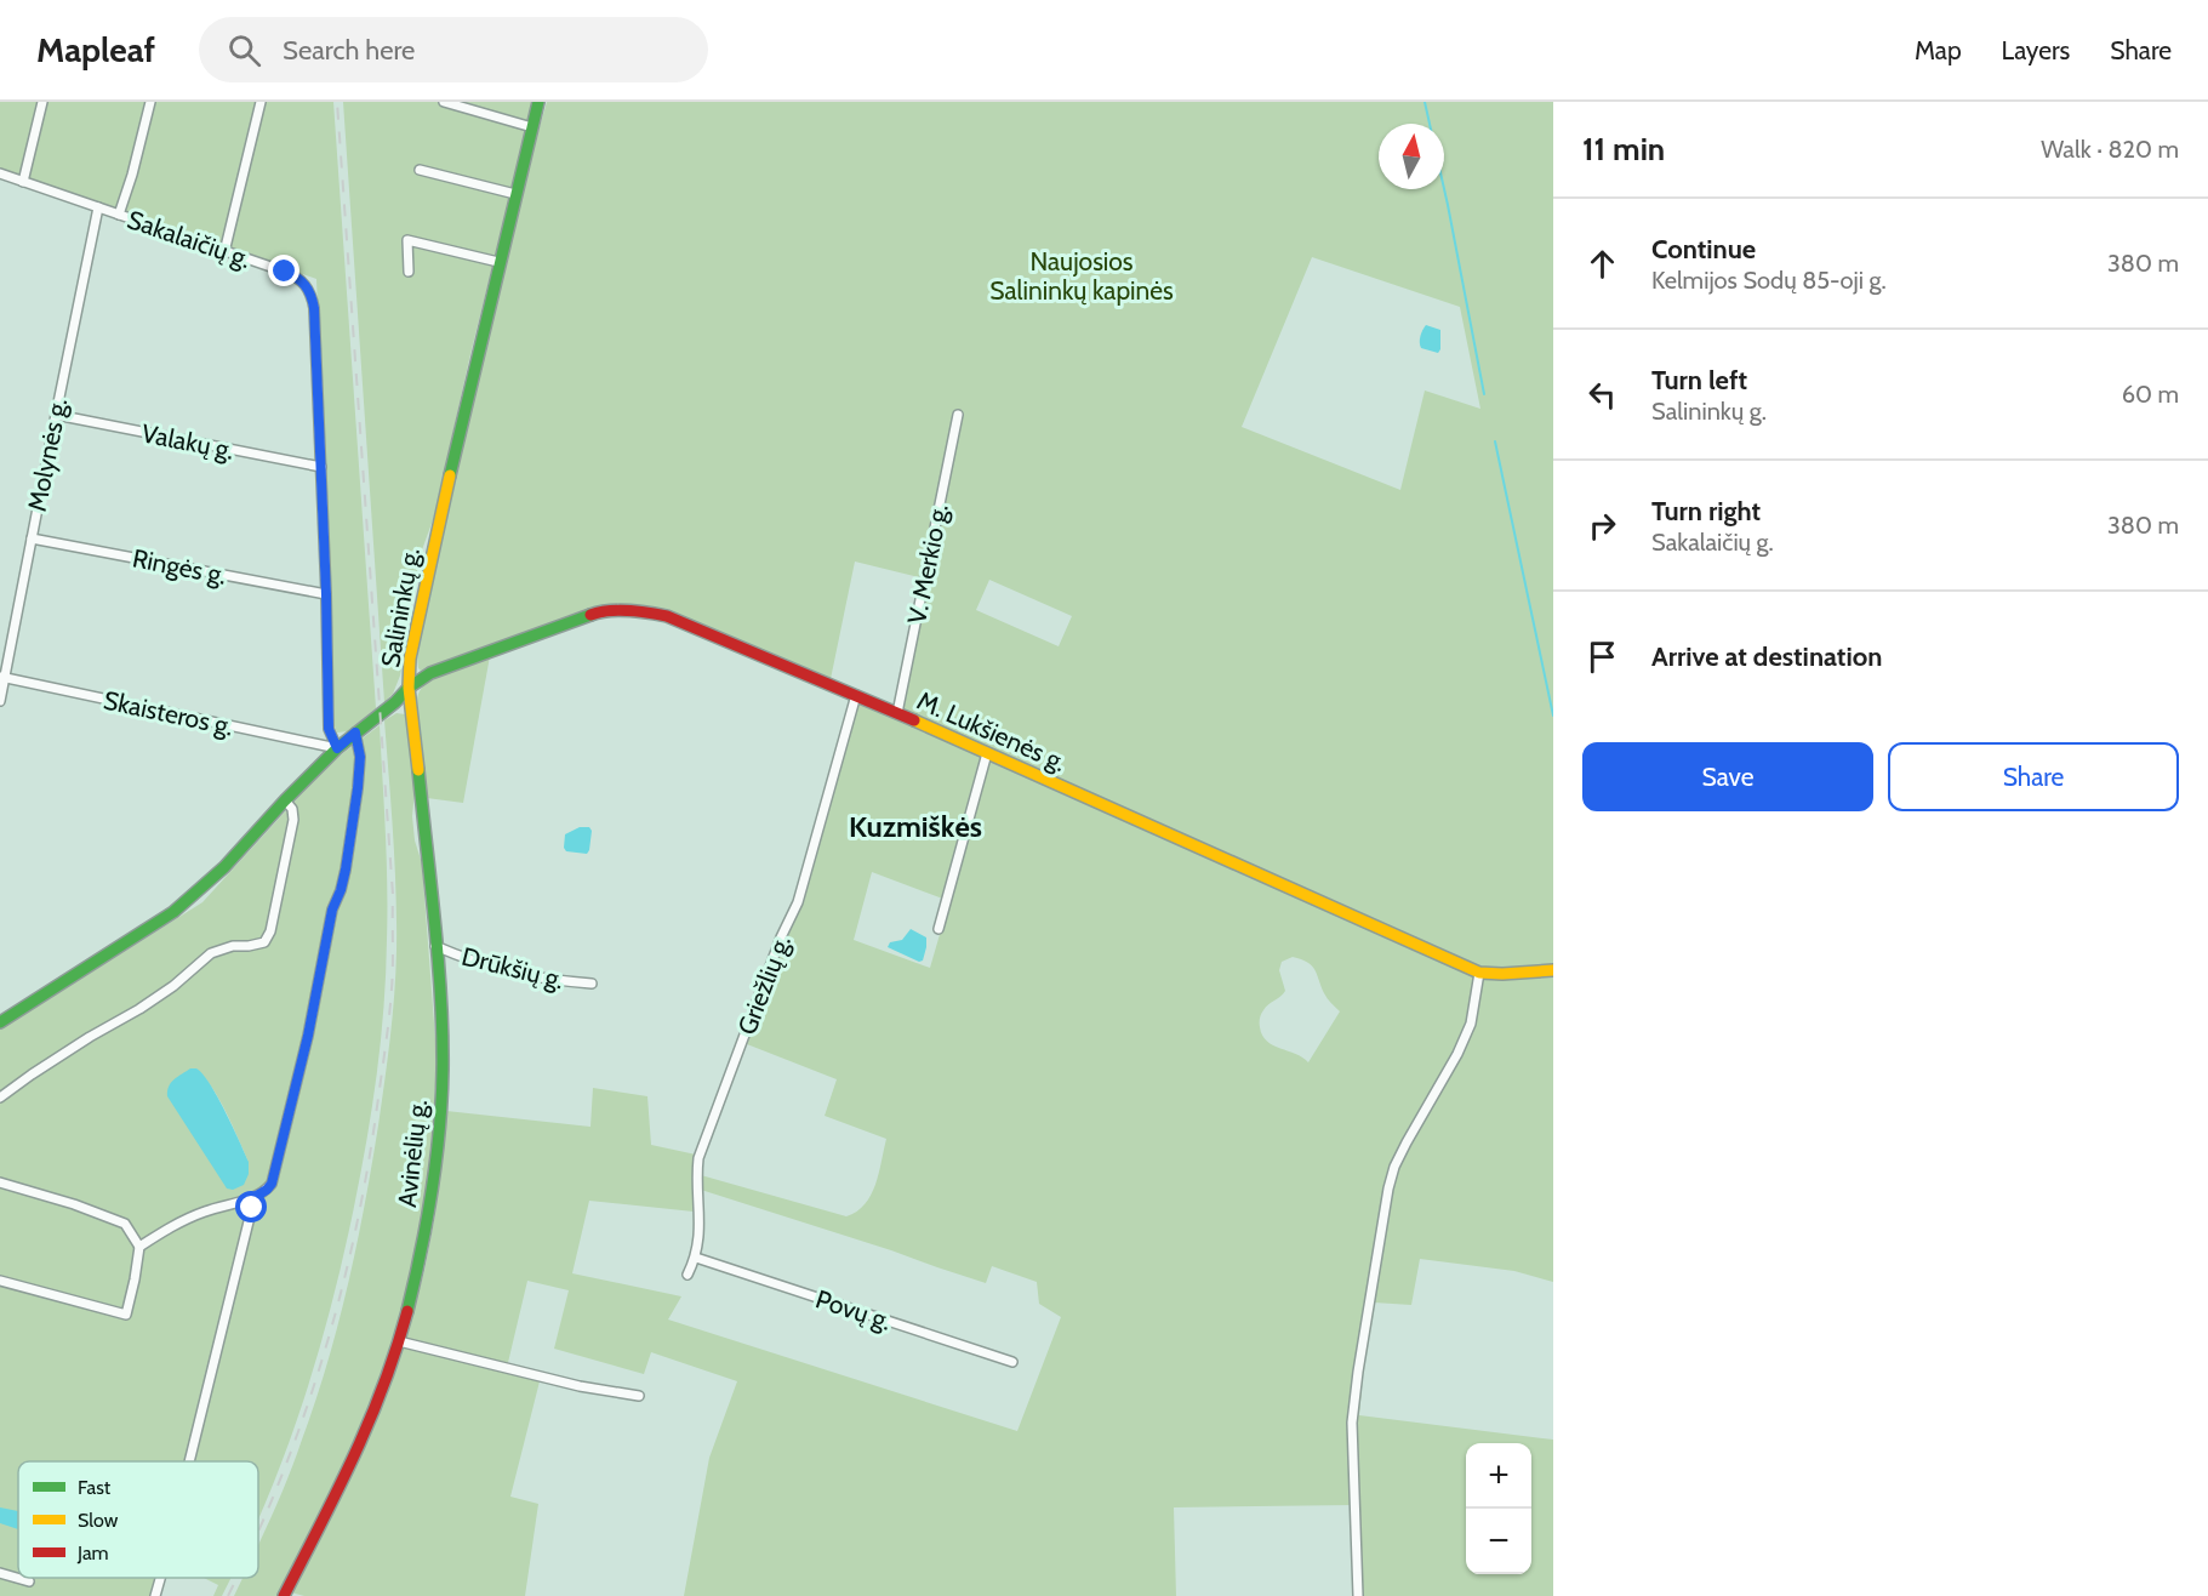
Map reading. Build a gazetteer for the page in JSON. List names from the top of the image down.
{
  "streets": {
    "main road": ["Salininkų g.", "M. Lukšienės g.", "Avinėlių g."],
    "street": [
      "Sakalaičių g.",
      "Valakų g.",
      "Molynės g.",
      "V. Merkio g.",
      "Ringės g.",
      "Skaisteros g.",
      "Drūkšių g.",
      "Griežlių g.",
      "Povų g."
    ]
  },
  "crossings": [
    ["Sakalaičių g.", "Valakų g."],
    ["Sakalaičių g.", "Molynės g."],
    ["Sakalaičių g.", "Ringės g."],
    ["Sakalaičių g.", "Salininkų g."],
    ["Sakalaičių g.", "Skaisteros g."],
    ["Valakų g.", "Molynės g."],
    ["Molynės g.", "Ringės g."],
    ["Molynės g.", "Skaisteros g."],
    ["V. Merkio g.", "M. Lukšienės g."],
    ["Salininkų g.", "Skaisteros g."],
    ["Salininkų g.", "M. Lukšienės g."],
    ["Salininkų g.", "Avinėlių g."],
    ["M. Lukšienės g.", "Griežlių g."],
    ["M. Lukšienės g.", "Avinėlių g."],
    ["Drūkšių g.", "Avinėlių g."],
    ["Griežlių g.", "Povų g."]
  ],
  "districts": ["Kuzmiškės"],
  "parks": ["Naujosios Salininkų kapinės"],
  "legend": ["Fast", "Slow", "Jam"],
  "north": "top",
  "page": {
    "header": "Mapleaf",
    "search": "Search here",
    "nav": ["Map", "Layers", "Share"],
    "heading": ["11 min", "Walk · 820 m"],
    "list": [
      ["Continue", "Kelmijos Sodų 85-oji g.", "380 m"],
      ["Turn left", "Salininkų g.", "60 m"],
      ["Turn right", "Sakalaičių g.", "380 m"],
      "Arrive at destination"
    ],
    "buttons": ["Save", "Share"],
    "map_buttons": ["+", "−"]
  }
}
